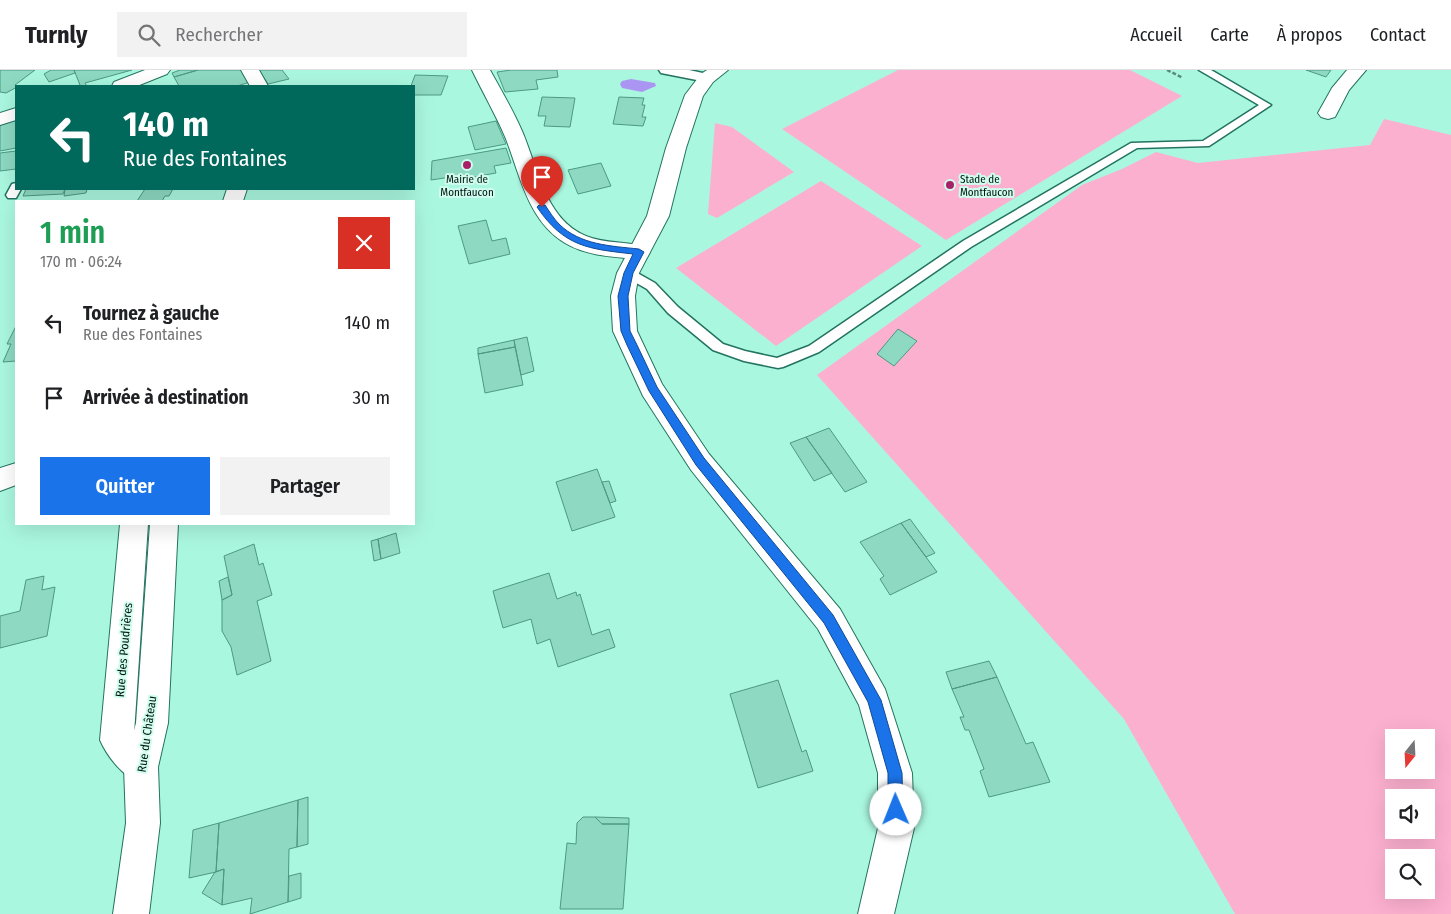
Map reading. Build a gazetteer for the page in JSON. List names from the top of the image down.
{
  "streets": {
    "street": ["Rue des Poudrières", "Rue du Château"]
  },
  "crossings": [
    ["Rue des Poudrières", "Rue du Château"]
  ],
  "places": ["Mairie de Montfaucon", "Stade de Montfaucon"],
  "north": "bottom",
  "page": {
    "header": "Turnly",
    "search": "Rechercher",
    "nav": [
      "Accueil",
      "Carte",
      "À propos",
      "Contact"
    ],
    "turn": ["140 m", "Rue des Fontaines"],
    "heading": ["1 min", "170 m · 06:24"],
    "list": [
      {
        "name": "Tournez à gauche",
        "note": "Rue des Fontaines",
        "value": "140 m"
      },
      {
        "name": "Arrivée à destination",
        "value": "30 m"
      }
    ],
    "buttons": ["Quitter", "Partager"]
  }
}
